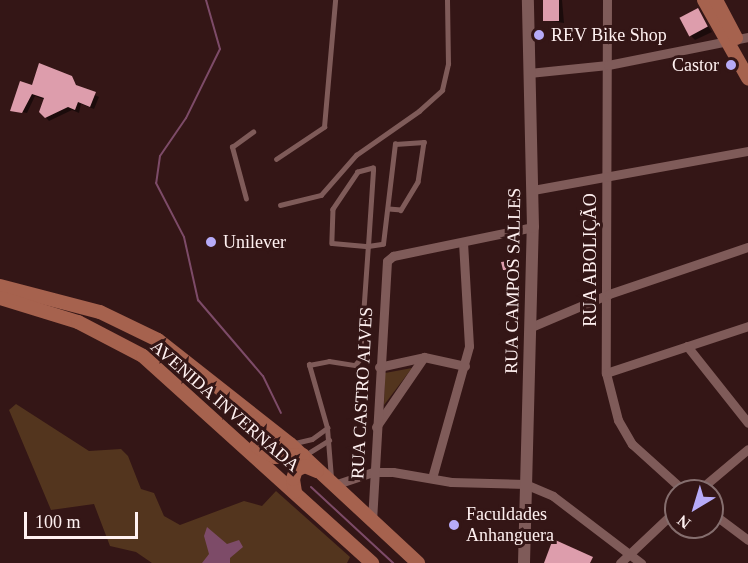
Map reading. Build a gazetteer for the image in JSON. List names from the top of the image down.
{
  "streets": {
    "main road": ["RUA CAMPOS SALLES", "AVENIDA INVERNADA"],
    "street": ["RUA ABOLIÇÃO", "RUA CASTRO ALVES"]
  },
  "crossings": [
    ["RUA CASTRO ALVES", "AVENIDA INVERNADA"]
  ],
  "places": [
    "REV Bike Shop",
    "Castor",
    "Unilever",
    "Faculdades Anhanguera"
  ],
  "scale_bar": "100 m",
  "north": "bottom left"
}
